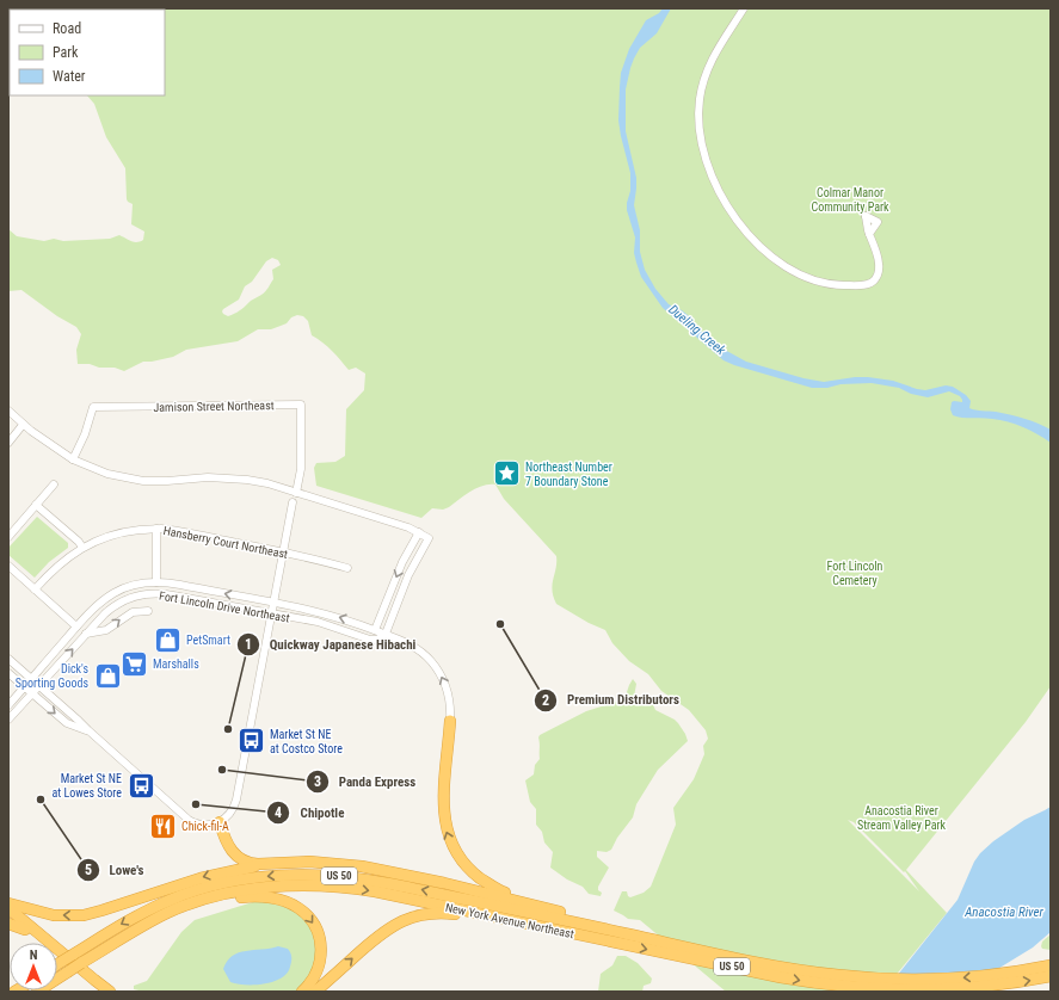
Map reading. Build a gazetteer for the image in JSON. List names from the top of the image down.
{
  "streets": {
    "highway": ["US 50", "New York Avenue Northeast"],
    "street": ["Jamison Street Northeast", "Hansberry Court Northeast", "Fort Lincoln Drive Northeast"]
  },
  "water": ["Dueling Creek", "Anacostia River"],
  "parks": ["Colmar Manor Community Park", "Fort Lincoln Cemetery", "Anacostia River Stream Valley Park"],
  "places": {
    "place": ["Northeast Number 7 Boundary Stone"],
    "other": [
      "Premium Distributors",
      "Quickway Japanese Hibachi",
      "Panda Express",
      "Lowe's",
      "Chipotle"
    ],
    "shop": ["PetSmart", "Dick's Sporting Goods"],
    "supermarket": ["Marshalls"],
    "bus stop": ["Market St NE at Costco Store", "Market St NE at Lowes Store"],
    "restaurant": ["Chick-fil-A"]
  },
  "legend": ["Road", "Park", "Water"],
  "north": "top"
}
